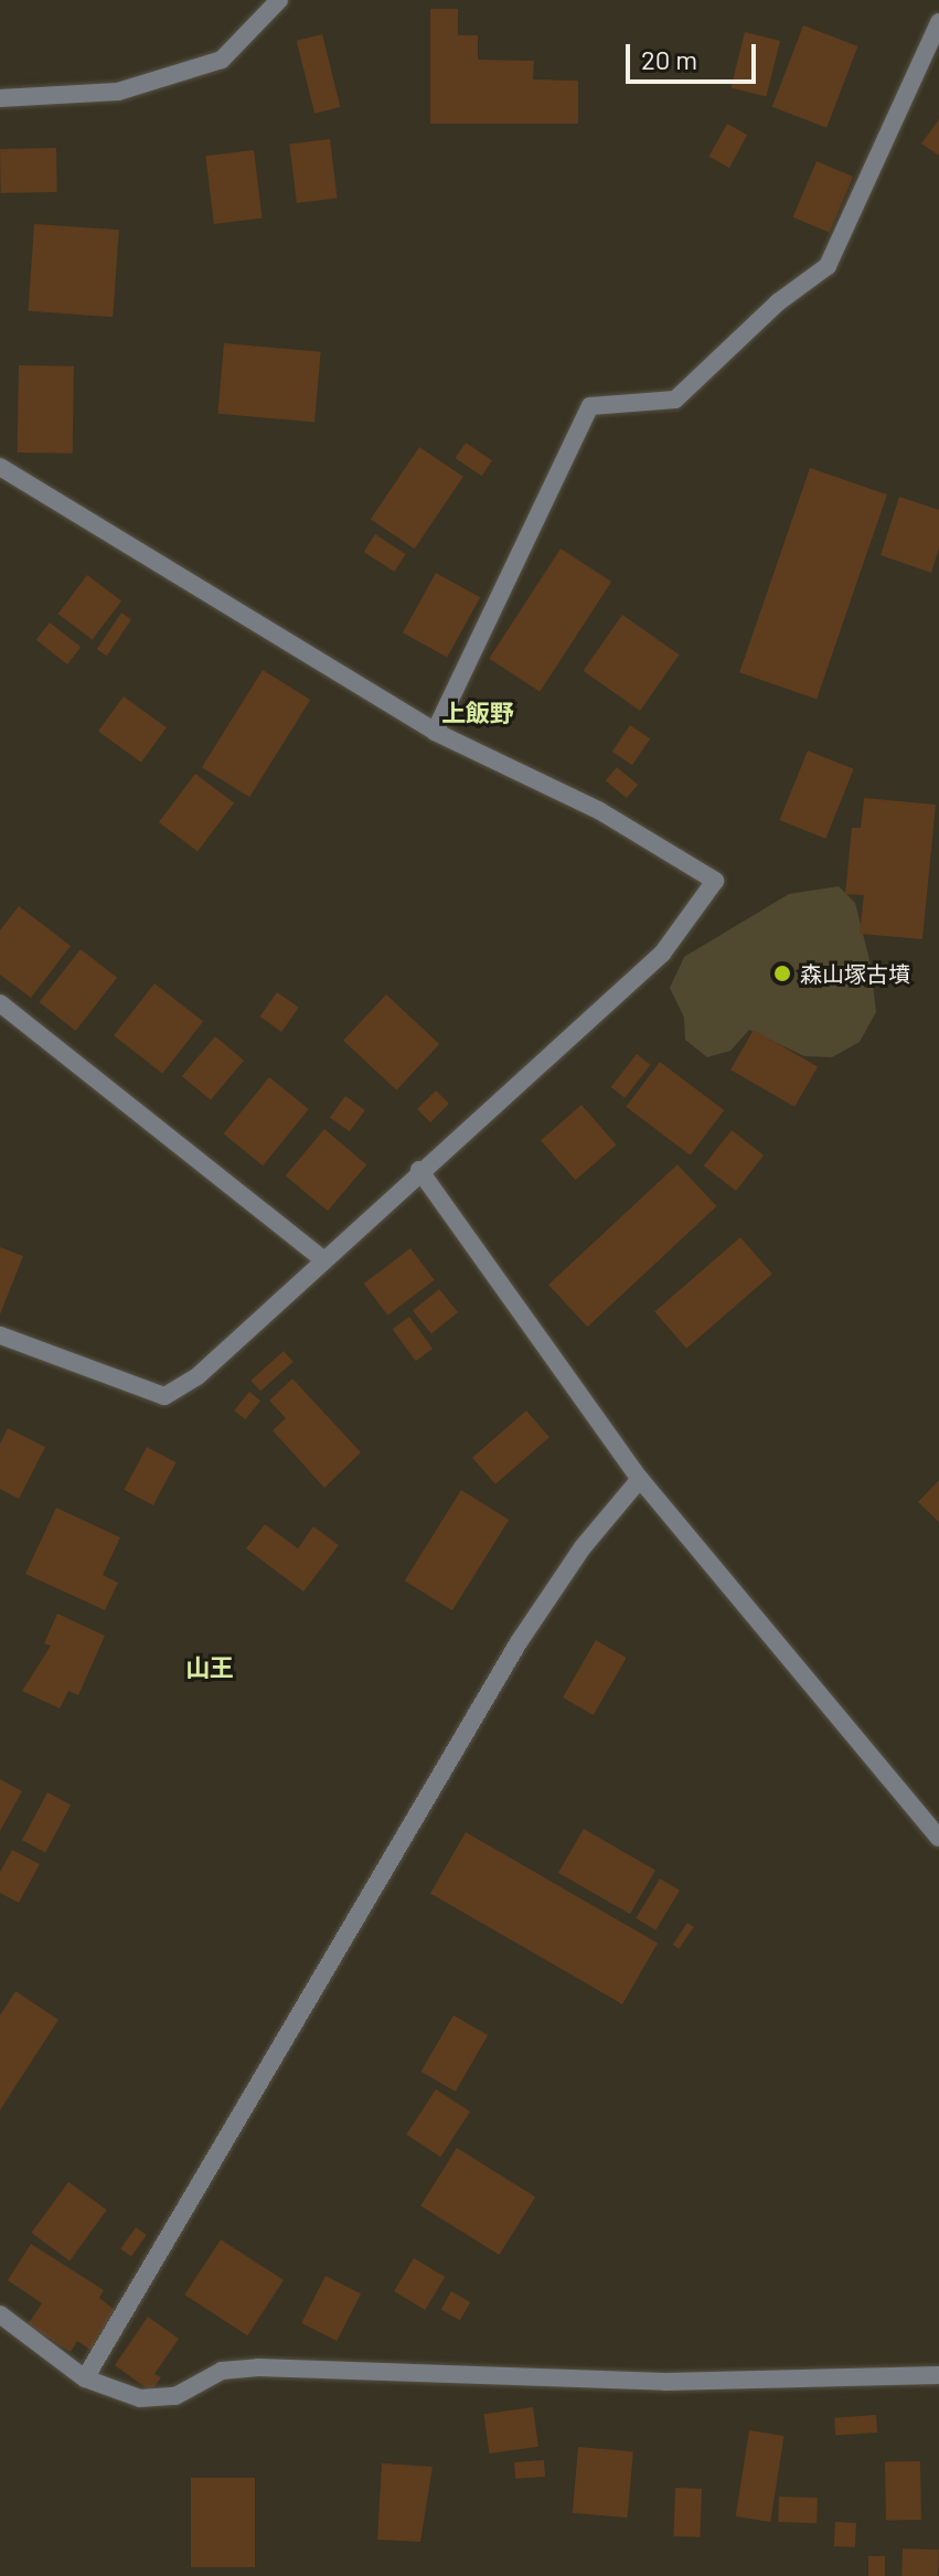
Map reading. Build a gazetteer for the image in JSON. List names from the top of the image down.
{
  "districts": ["上飯野", "山王"],
  "places": ["森山塚古墳"],
  "scale_bar": "20 m"
}
